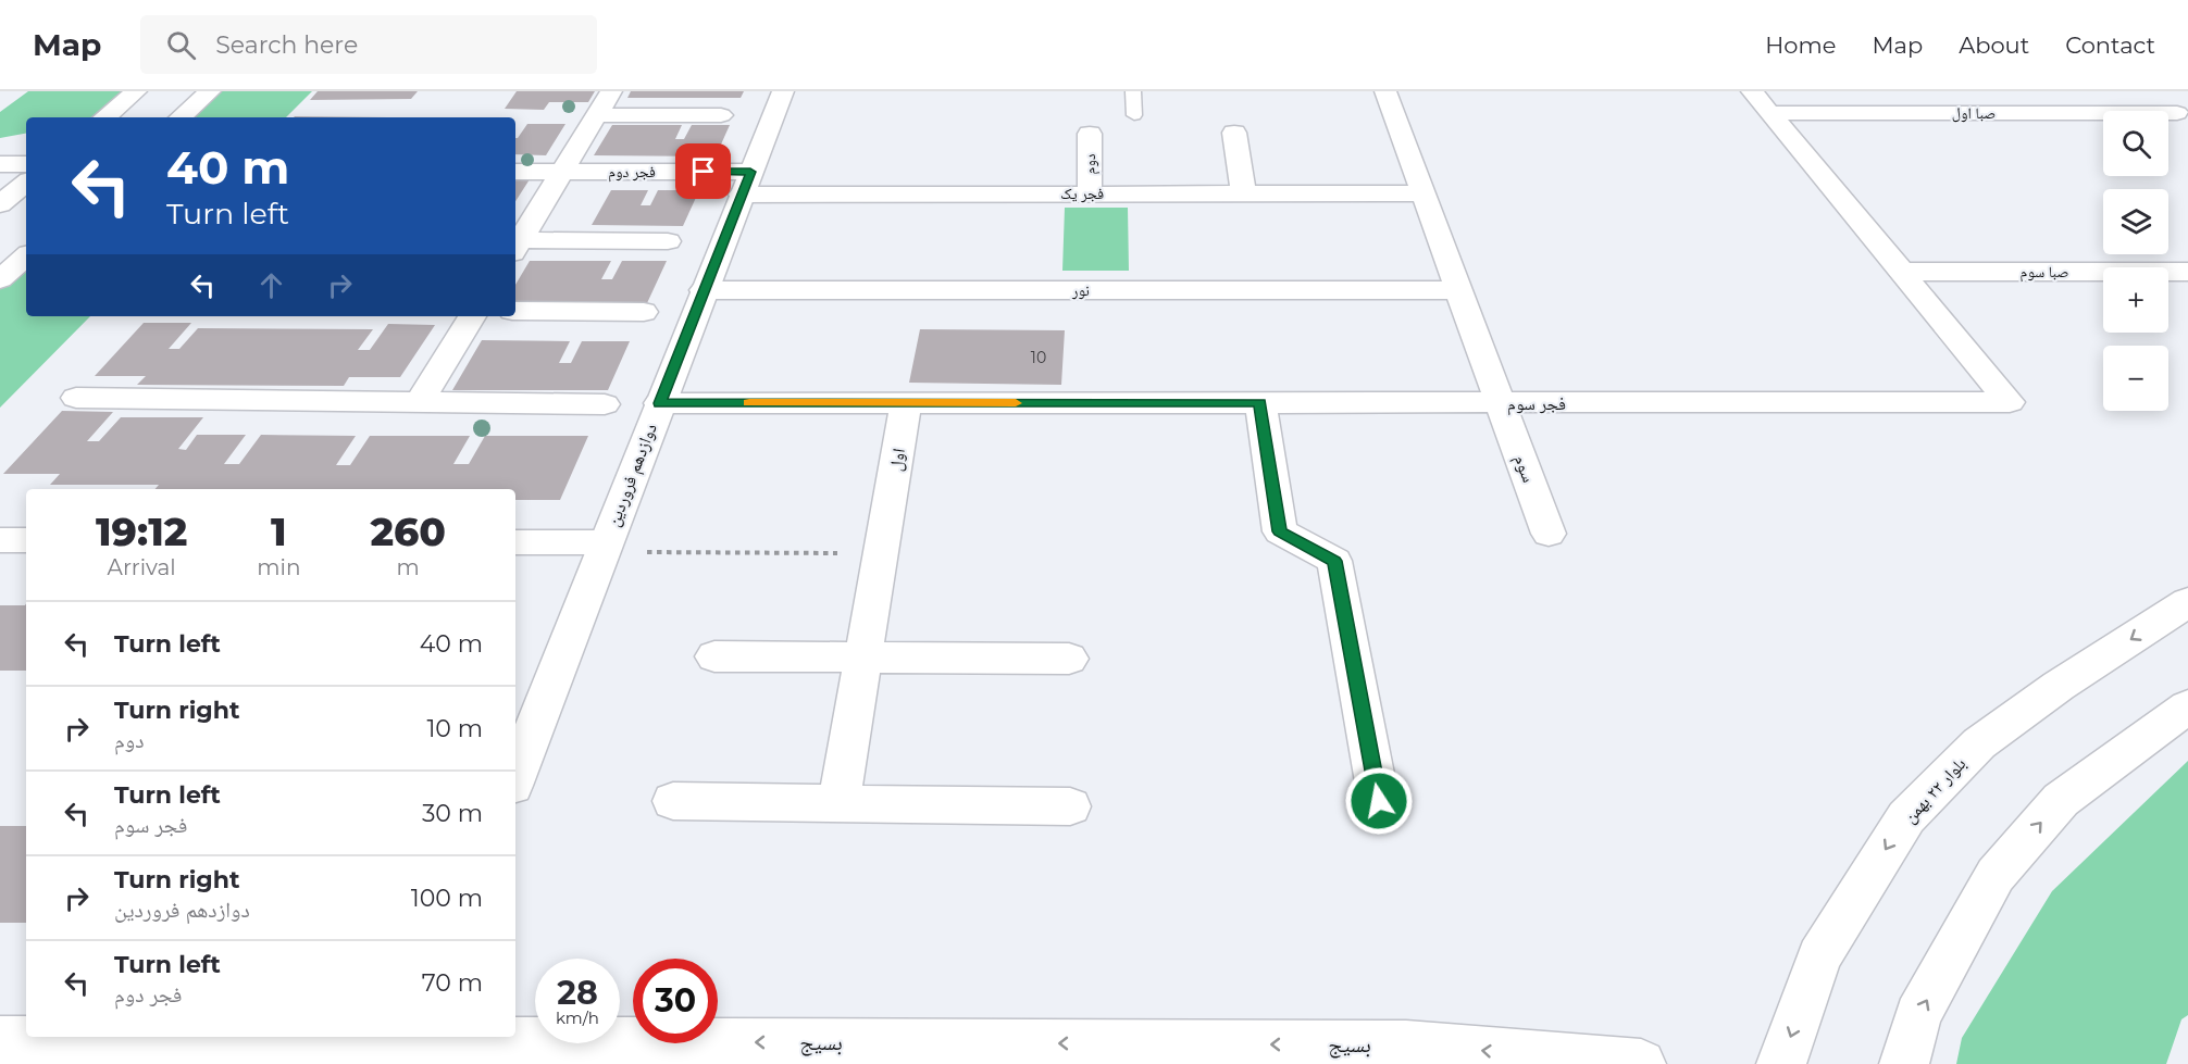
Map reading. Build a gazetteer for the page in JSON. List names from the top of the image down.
{
  "streets": {
    "street": [
      "صبا اول",
      "دوم",
      "فجر دوم",
      "فجر یک",
      "صبا سوم",
      "نور",
      "فجر سوم",
      "اول",
      "سوم",
      "دوازدهم فروردین",
      "بلوار ۲۲ بهمن",
      "بسیج"
    ]
  },
  "crossings": [
    ["صبا اول", "فجر سوم"],
    ["دوم", "فجر یک"],
    ["فجر دوم", "فجر یک"],
    ["فجر دوم", "دوازدهم فروردین"],
    ["فجر یک", "سوم"],
    ["فجر یک", "دوازدهم فروردین"],
    ["صبا سوم", "فجر سوم"],
    ["نور", "سوم"],
    ["نور", "دوازدهم فروردین"],
    ["فجر سوم", "اول"],
    ["فجر سوم", "سوم"],
    ["فجر سوم", "دوازدهم فروردین"]
  ],
  "house_numbers": ["10"],
  "page": {
    "header": "Map",
    "search": "Search here",
    "nav": [
      "Home",
      "Map",
      "About",
      "Contact"
    ],
    "map_buttons": ["+", "−"],
    "turn": ["40 m", "Turn left"],
    "eta": [
      "19:12",
      "Arrival",
      "1",
      "min",
      "260",
      "m"
    ],
    "list": [
      {
        "name": "Turn left",
        "value": "40 m"
      },
      {
        "name": "Turn right",
        "note": "دوم",
        "value": "10 m"
      },
      {
        "name": "Turn left",
        "note": "فجر سوم",
        "value": "30 m"
      },
      {
        "name": "Turn right",
        "note": "دوازدهم فروردین",
        "value": "100 m"
      },
      {
        "name": "Turn left",
        "note": "فجر دوم",
        "value": "70 m"
      }
    ],
    "speed": "28 km/h",
    "limit": "30"
  }
}
